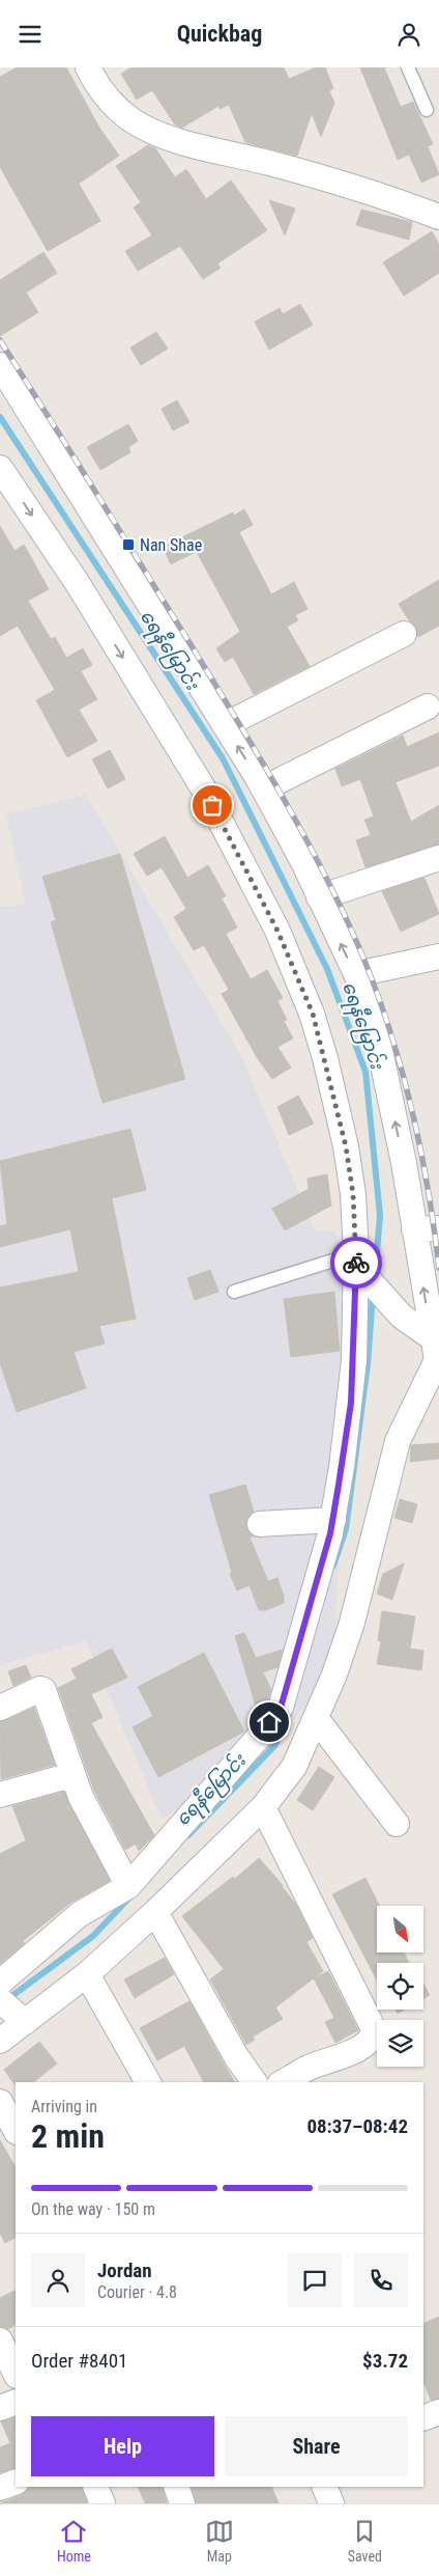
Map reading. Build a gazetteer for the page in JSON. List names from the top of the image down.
{
  "water": ["ရေနီမြောင်း"],
  "places": {
    "transit": ["Nan Shae"]
  },
  "north": "bottom right",
  "page": {
    "header": "Quickbag",
    "heading": ["2 min", "Arriving in", "08:37–08:42"],
    "panel": [
      "Jordan",
      "Courier · 4.8",
      "Order #8401",
      "$3.72"
    ],
    "bar": "On the way · 150 m",
    "buttons": ["Help", "Share"],
    "tabs": ["Home", "Map", "Saved"]
  }
}
